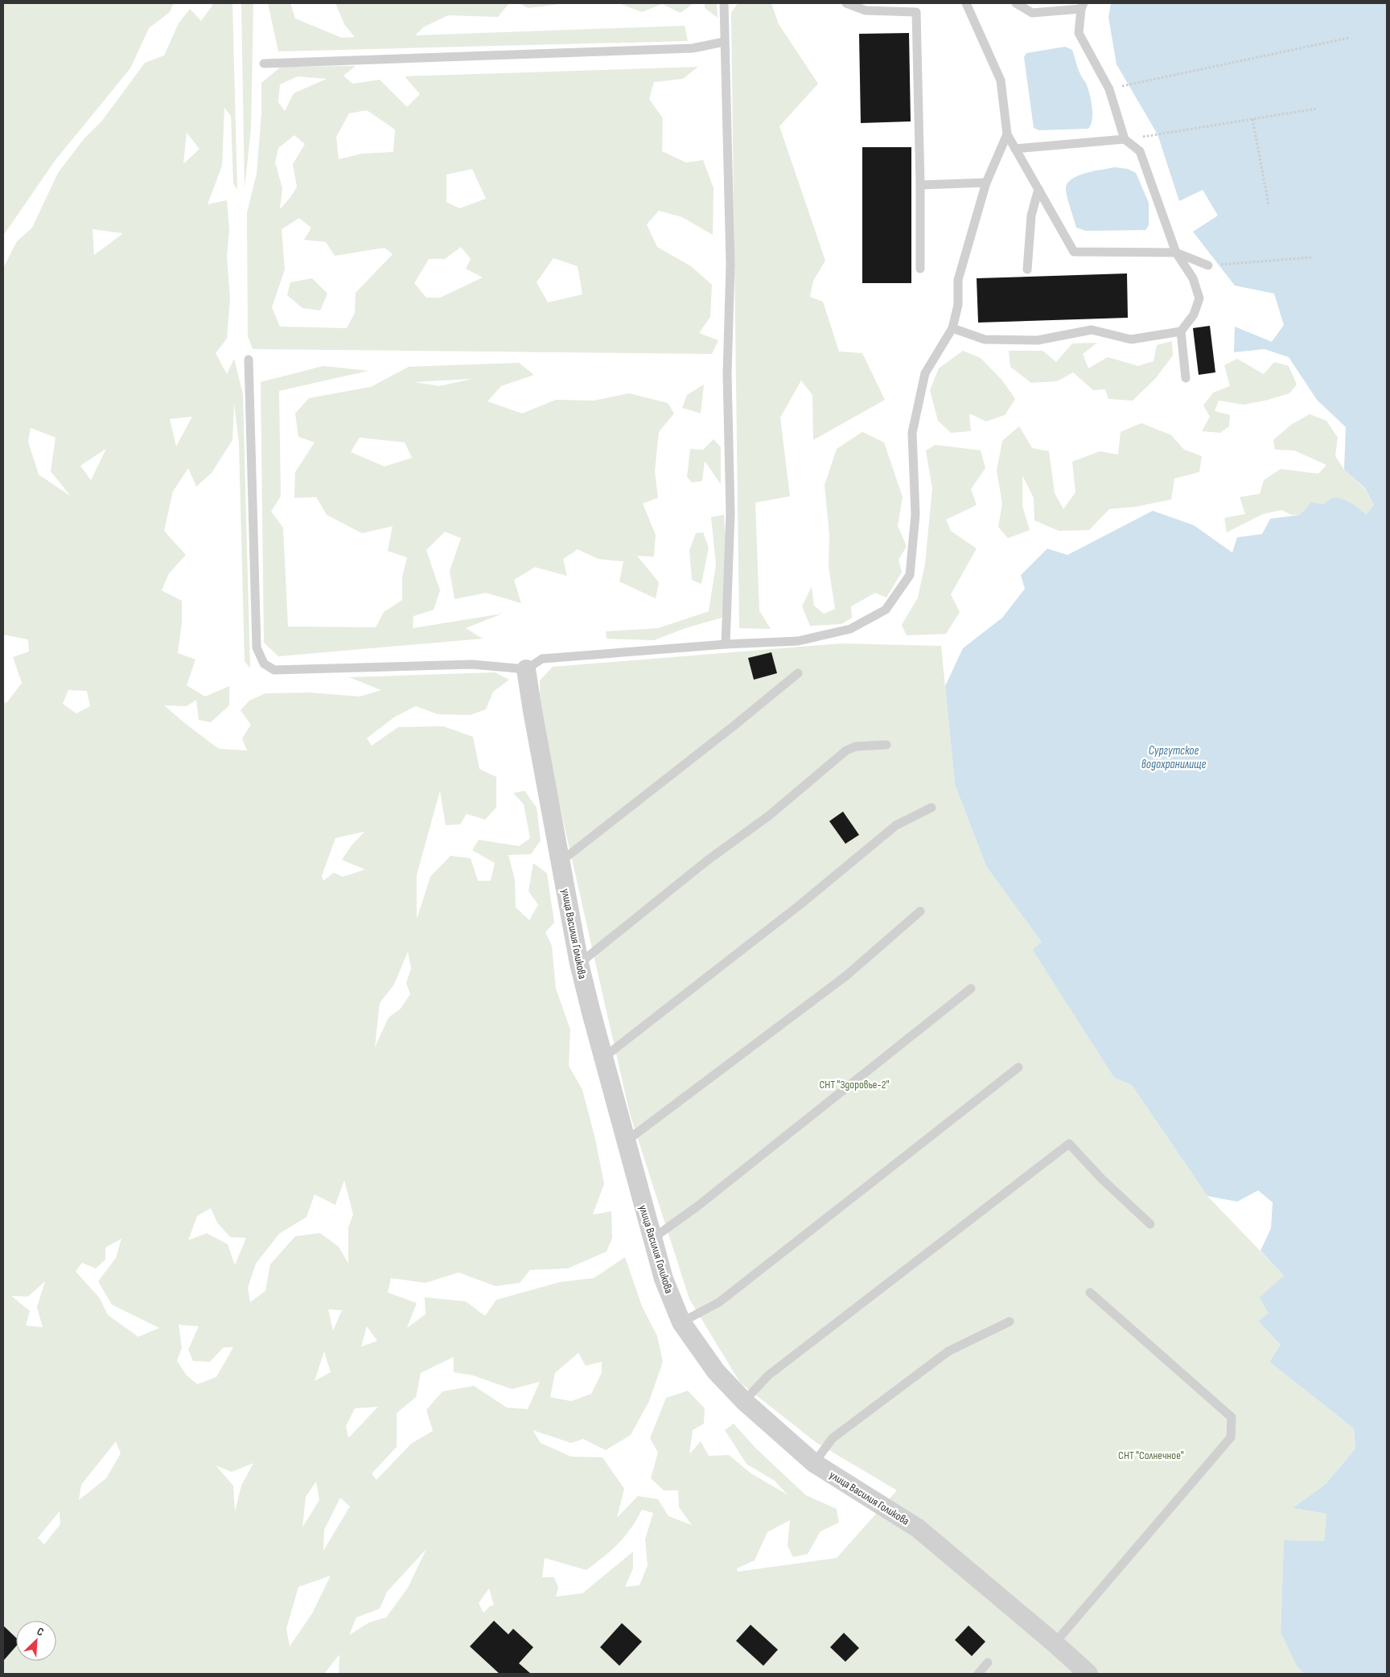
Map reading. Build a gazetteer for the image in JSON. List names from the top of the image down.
{
  "streets": {
    "street": ["улица Василия Голикова"]
  },
  "water": ["Сургутское водохранилище"],
  "parks": ["СНТ \"Здоровье-2\"", "СНТ \"Солнечное\""],
  "north": "top right"
}
